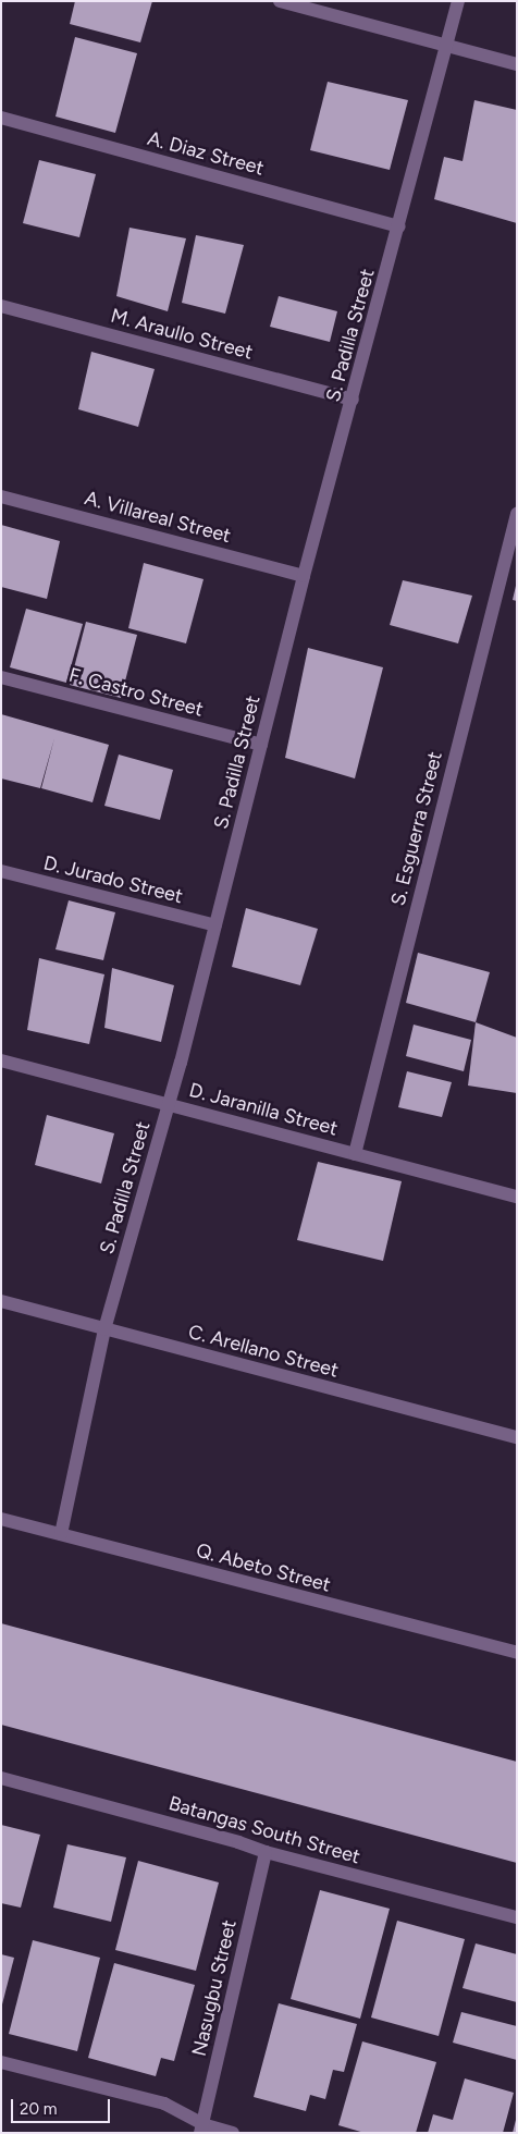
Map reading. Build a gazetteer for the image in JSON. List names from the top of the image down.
{
  "streets": {
    "street": [
      "A. Diaz Street",
      "M. Araullo Street",
      "S. Padilla Street",
      "A. Villareal Street",
      "F. Castro Street",
      "S. Esguerra Street",
      "D. Jurado Street",
      "D. Jaranilla Street",
      "C. Arellano Street",
      "Q. Abeto Street",
      "Batangas South Street",
      "Nasugbu Street"
    ]
  },
  "crossings": [
    ["A. Diaz Street", "S. Padilla Street"],
    ["M. Araullo Street", "S. Padilla Street"],
    ["S. Padilla Street", "A. Villareal Street"],
    ["S. Padilla Street", "F. Castro Street"],
    ["S. Padilla Street", "D. Jurado Street"],
    ["S. Padilla Street", "D. Jaranilla Street"],
    ["S. Padilla Street", "C. Arellano Street"],
    ["S. Padilla Street", "Q. Abeto Street"],
    ["S. Esguerra Street", "D. Jaranilla Street"],
    ["Batangas South Street", "Nasugbu Street"]
  ],
  "scale_bar": "20 m"
}
